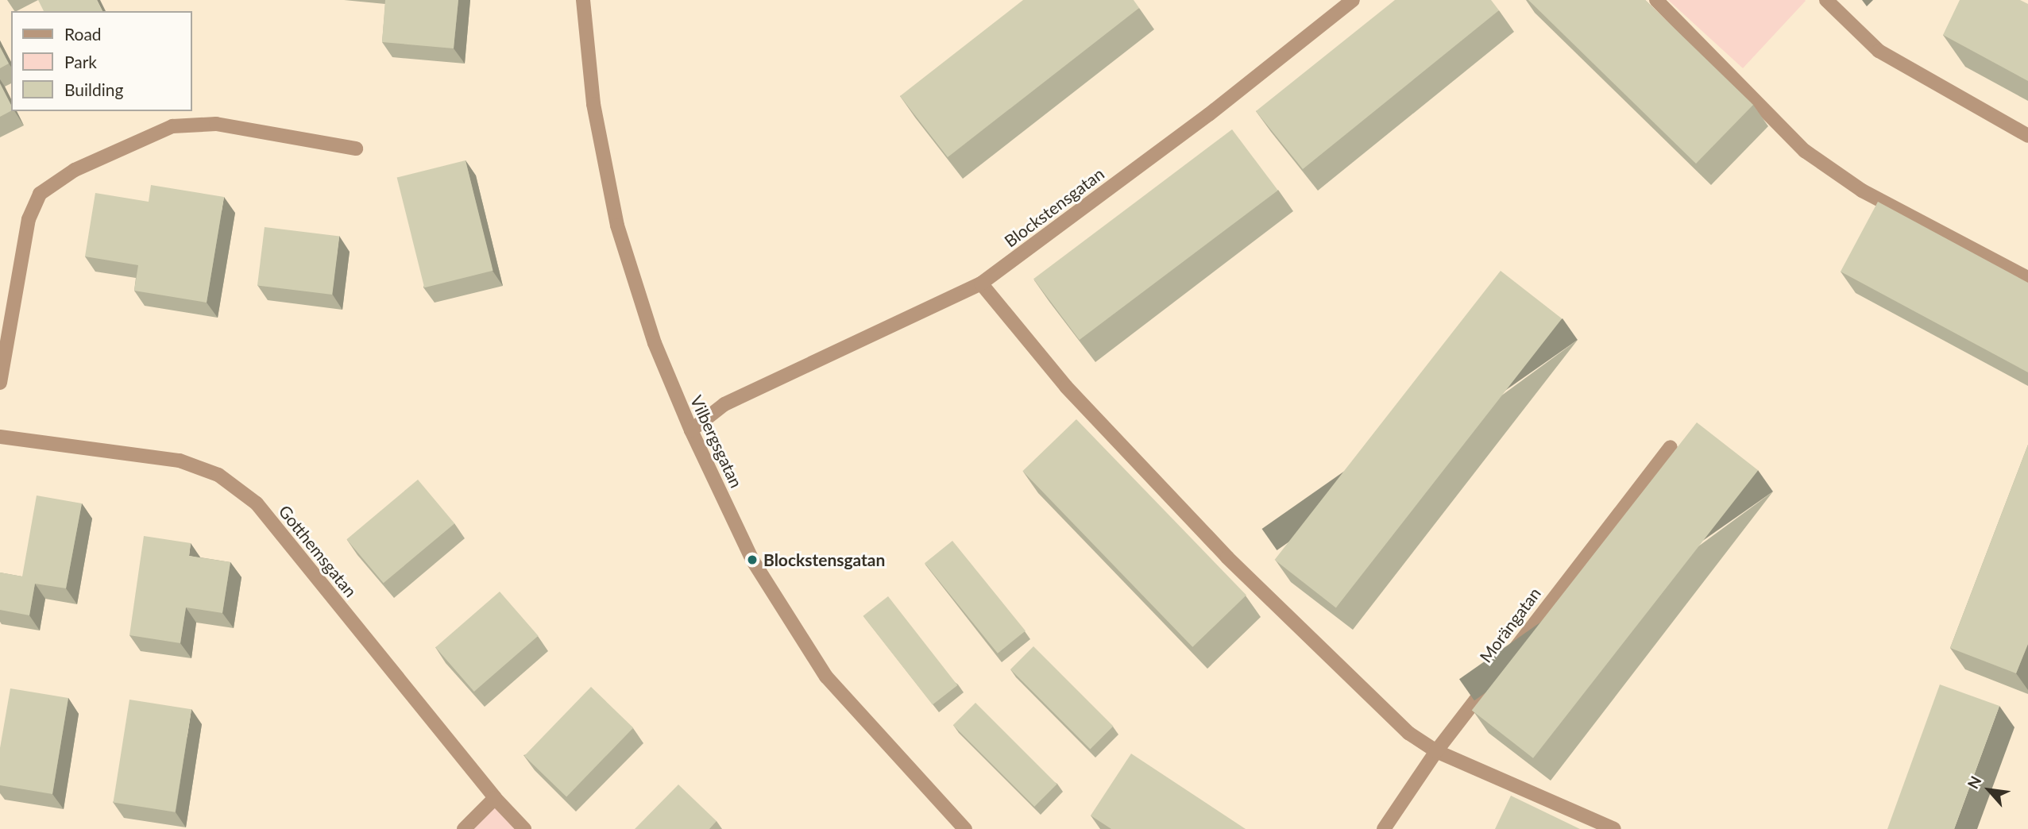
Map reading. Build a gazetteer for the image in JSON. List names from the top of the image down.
{
  "streets": {
    "street": [
      "Blockstensgatan",
      "Vilbergsgatan",
      "Gotthemsgatan",
      "Morängatan"
    ]
  },
  "crossings": [
    ["Blockstensgatan", "Vilbergsgatan"]
  ],
  "places": ["Blockstensgatan"],
  "legend": ["Road", "Park", "Building"],
  "north": "top left"
}
